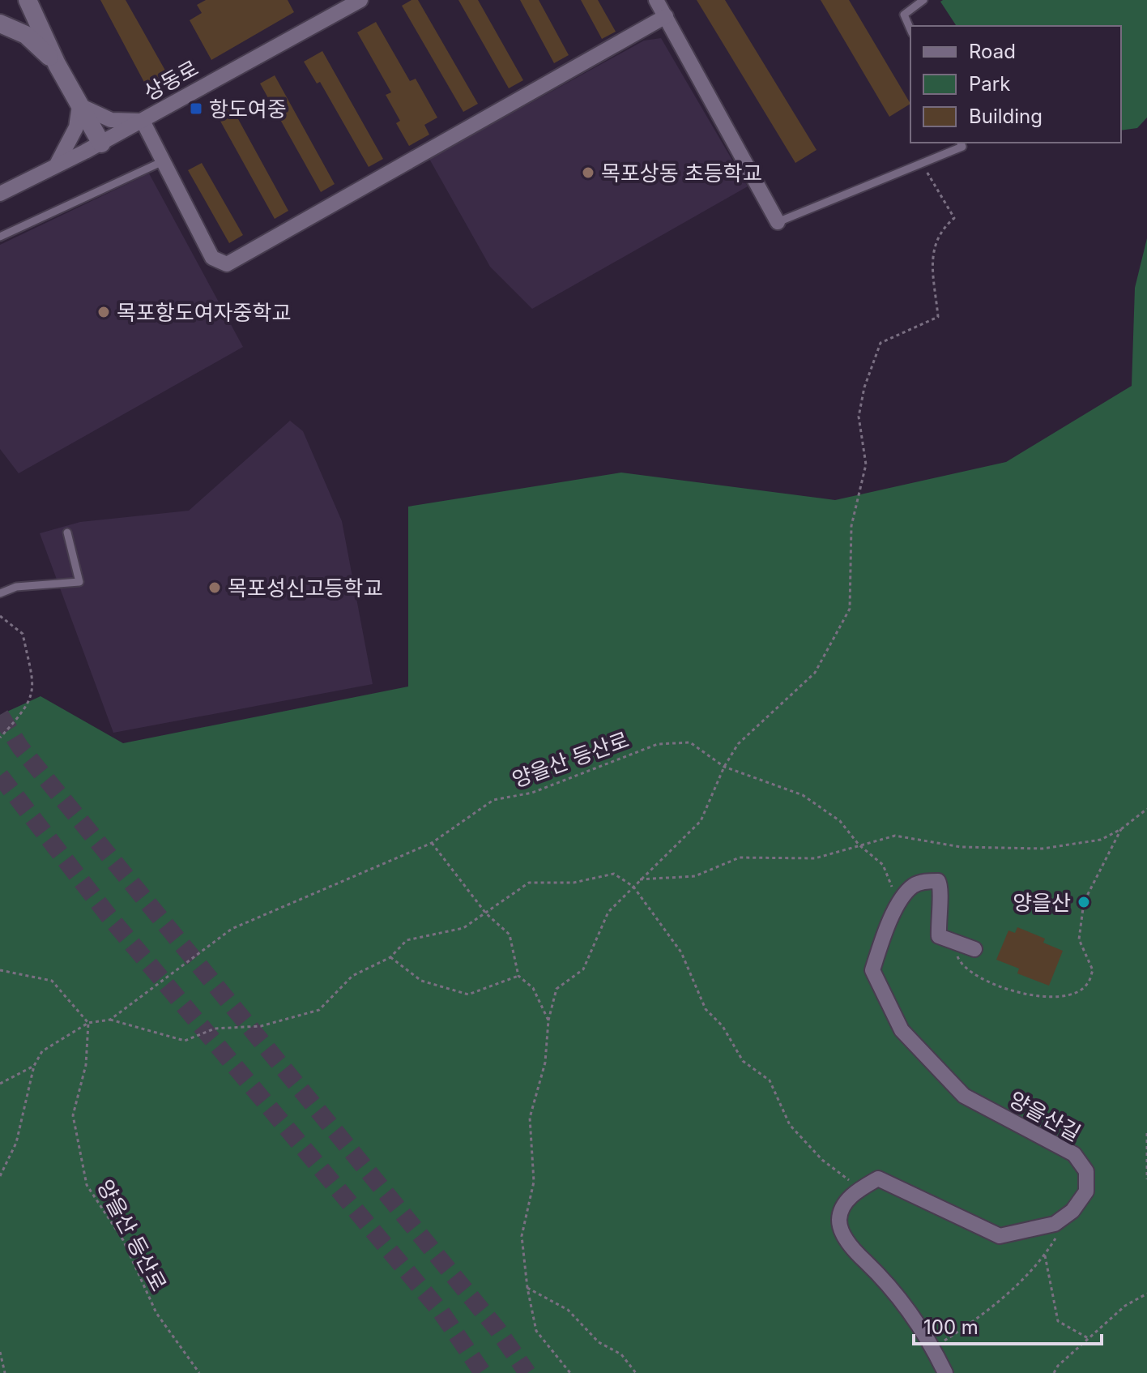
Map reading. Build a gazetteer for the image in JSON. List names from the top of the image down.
{
  "streets": {
    "street": ["상동로", "양을산길"],
    "path": ["양을산 등산로"]
  },
  "crossings": [
    ["양을산 등산로", "양을산길"]
  ],
  "places": {
    "transit": ["항도여중"],
    "other": [
      "목포상동 초등학교",
      "목포항도여자중학교",
      "목포성신고등학교",
      "양을산"
    ]
  },
  "legend": ["Road", "Park", "Building"],
  "scale_bar": "100 m"
}
